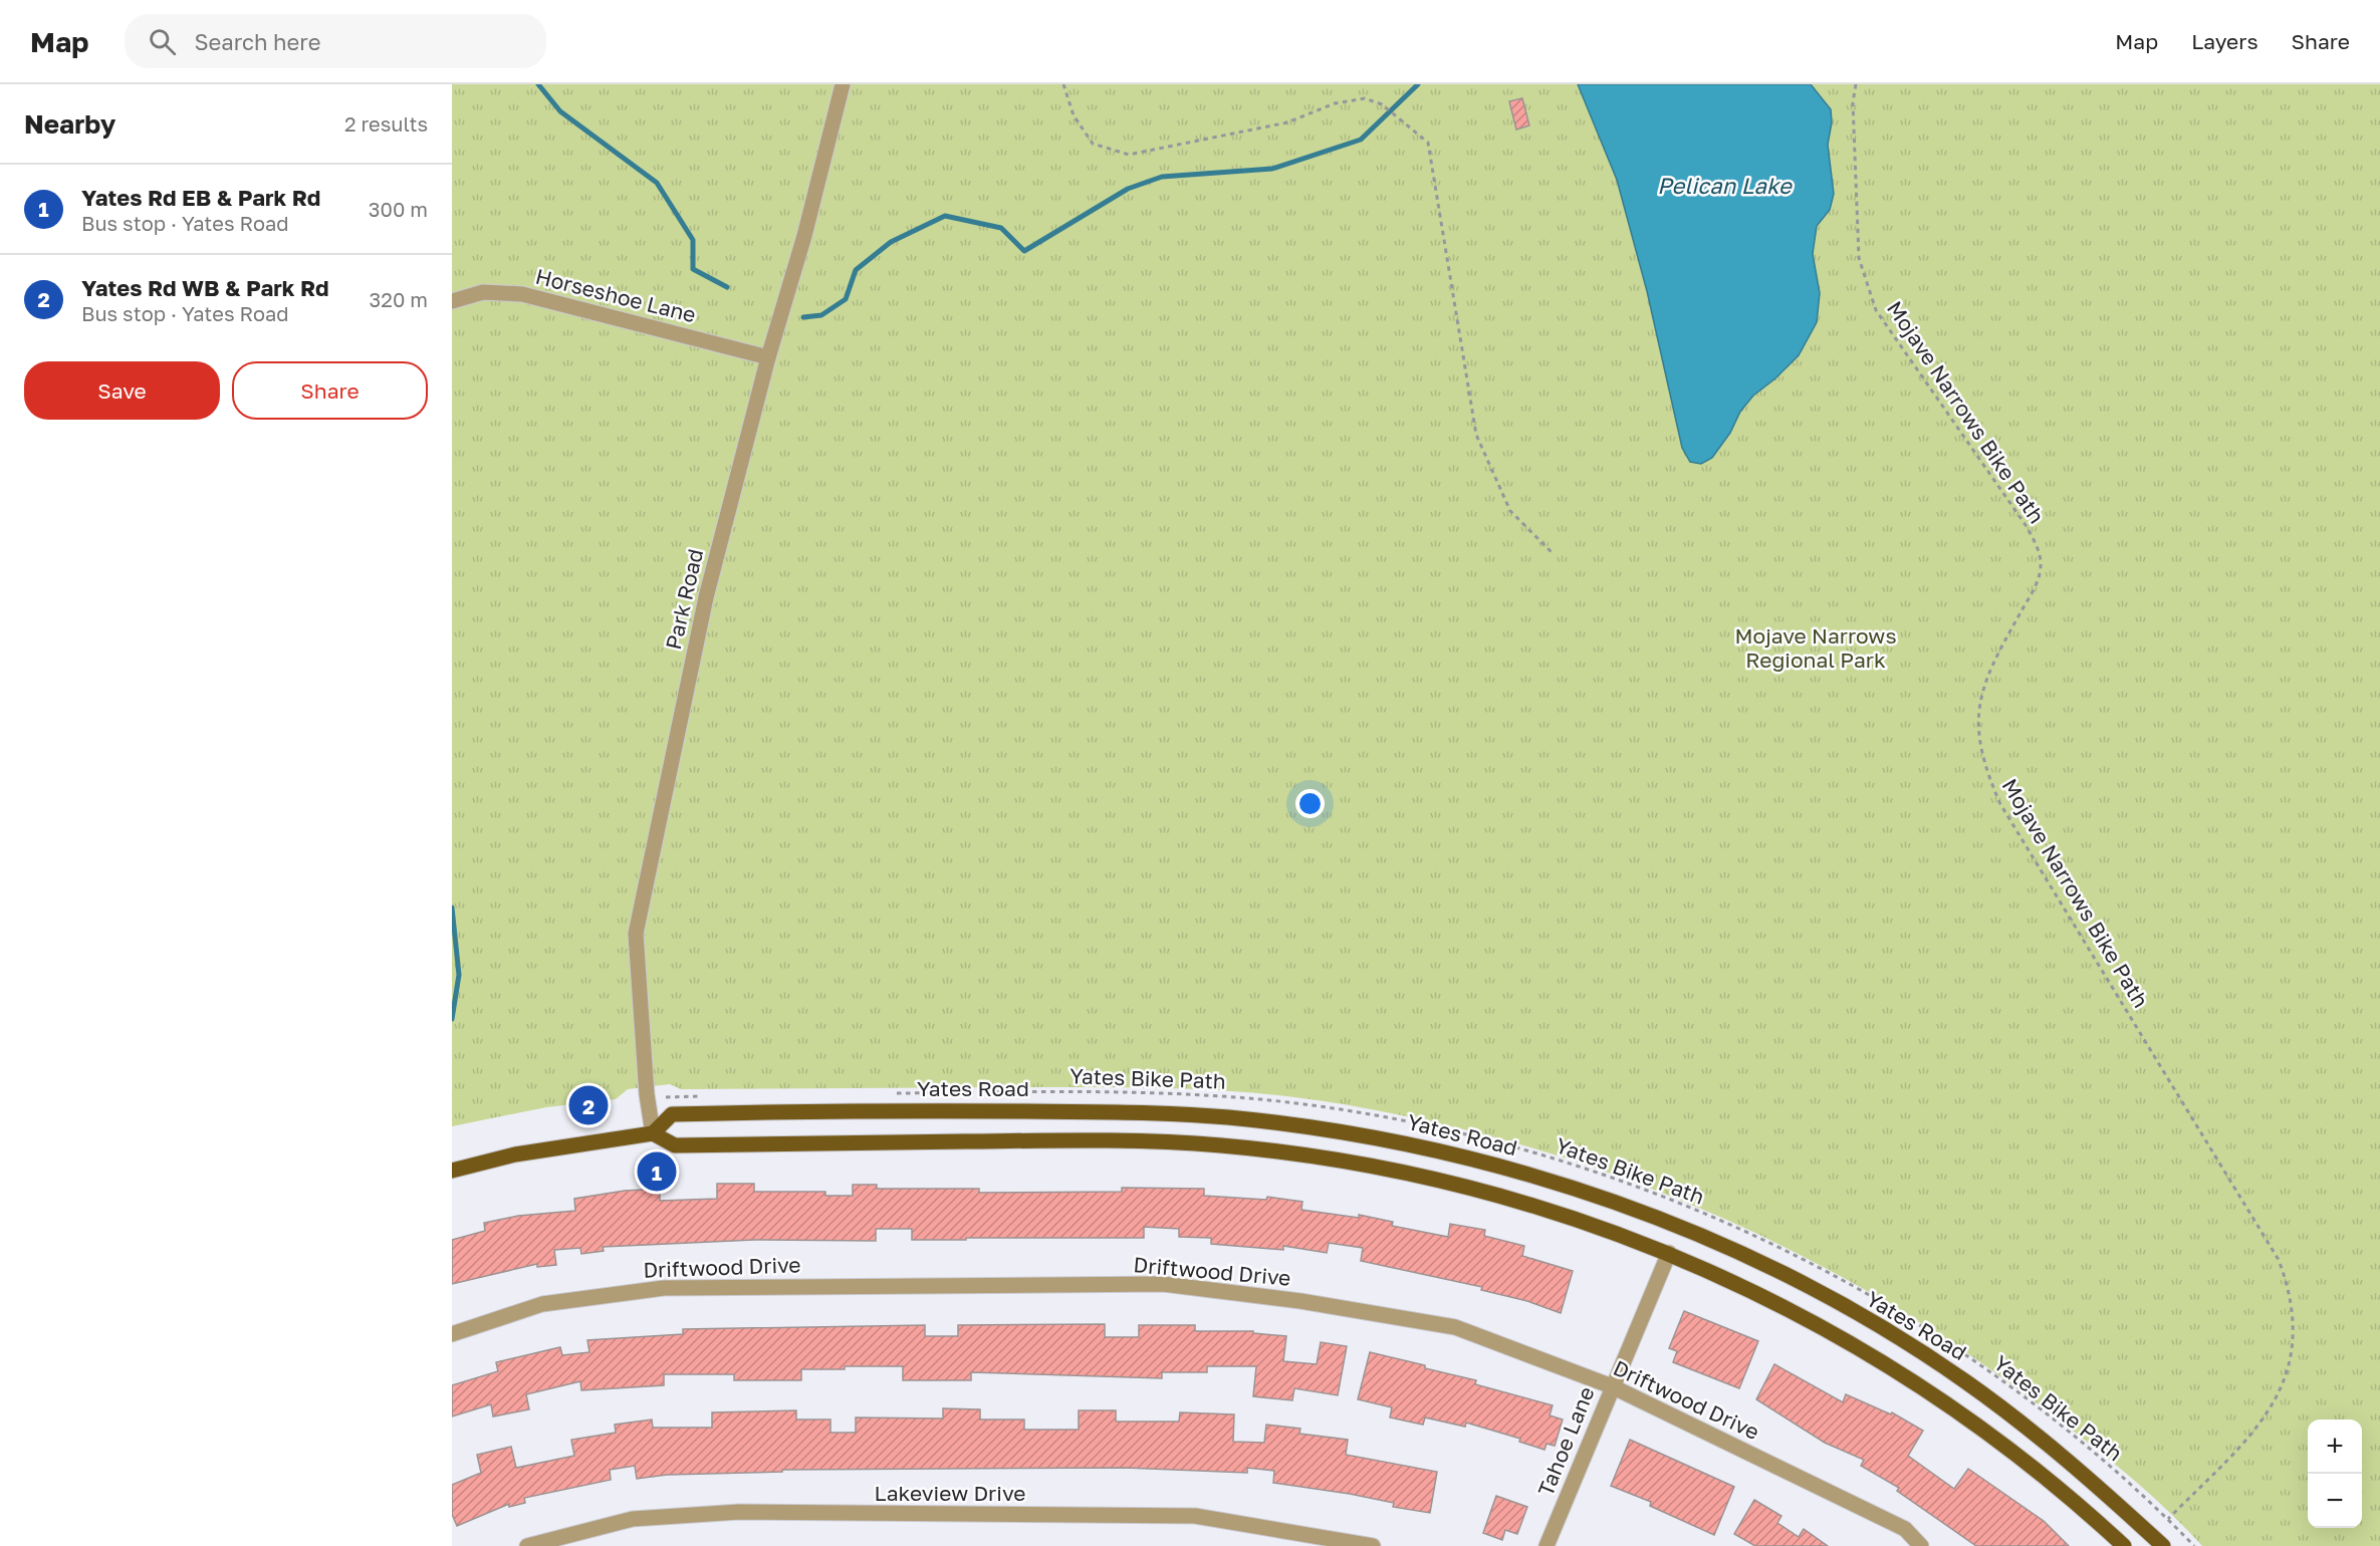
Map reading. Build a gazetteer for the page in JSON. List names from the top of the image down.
{
  "streets": {
    "main road": ["Yates Road"],
    "street": [
      "Horseshoe Lane",
      "Park Road",
      "Driftwood Drive",
      "Tahoe Lane",
      "Lakeview Drive"
    ],
    "path": ["Mojave Narrows Bike Path", "Yates Bike Path"]
  },
  "crossings": [
    ["Horseshoe Lane", "Park Road"],
    ["Mojave Narrows Bike Path", "Yates Bike Path"],
    ["Park Road", "Yates Road"],
    ["Driftwood Drive", "Tahoe Lane"]
  ],
  "water": ["Pelican Lake"],
  "parks": ["Mojave Narrows Regional Park"],
  "page": {
    "header": "Map",
    "search": "Search here",
    "nav": ["Map", "Layers", "Share"],
    "heading": ["Nearby", "2 results"],
    "list": [
      {
        "mark": "1",
        "name": "Yates Rd EB & Park Rd",
        "note": "Bus stop · Yates Road",
        "value": "300 m"
      },
      {
        "mark": "2",
        "name": "Yates Rd WB & Park Rd",
        "note": "Bus stop · Yates Road",
        "value": "320 m"
      }
    ],
    "buttons": ["Save", "Share"],
    "pins": ["2", "1"],
    "map_buttons": ["+", "−"]
  }
}
